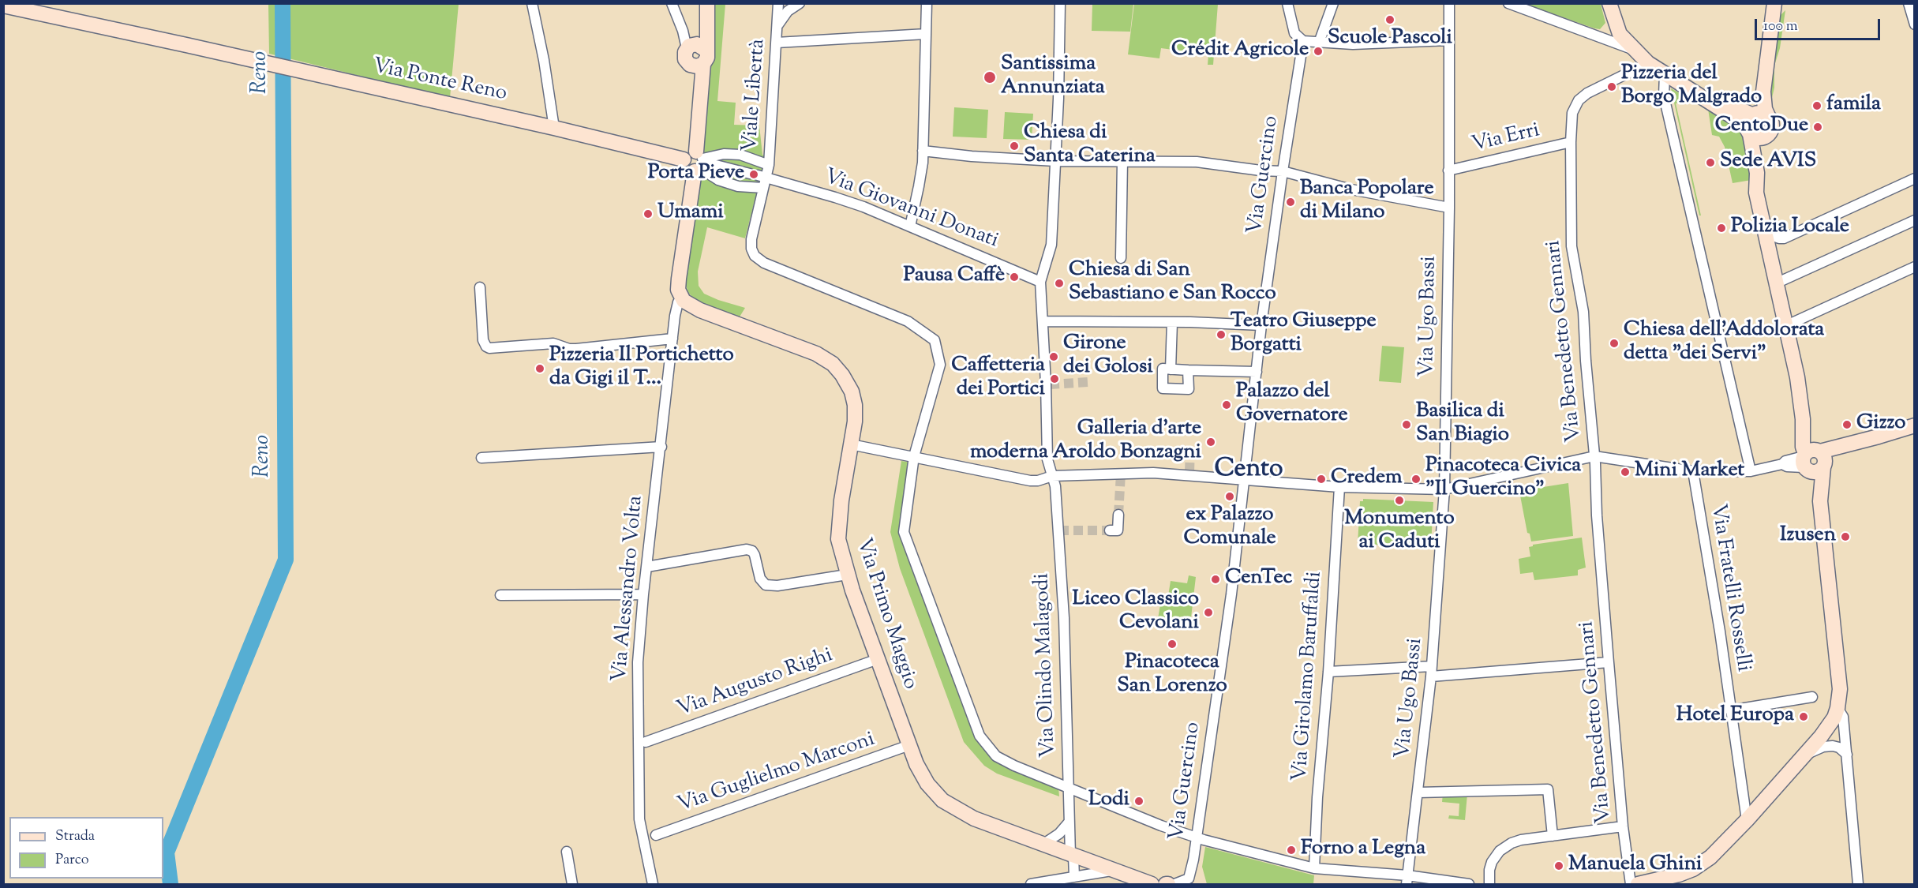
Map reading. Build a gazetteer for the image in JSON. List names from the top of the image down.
{
  "streets": {
    "main road": ["Via Ponte Reno", "Via Primo Maggio"],
    "street": [
      "Viale Libertà",
      "Via Erri",
      "Via Guercino",
      "Via Giovanni Donati",
      "Via Ugo Bassi",
      "Via Benedetto Gennari",
      "Via Fratelli Rosselli",
      "Via Alessandro Volta",
      "Via Olindo Malagodi",
      "Via Girolamo Baruffaldi",
      "Via Augusto Righi",
      "Via Guglielmo Marconi"
    ]
  },
  "crossings": [
    ["Via Ponte Reno", "Via Giovanni Donati"],
    ["Via Erri", "Via Ugo Bassi"],
    ["Via Erri", "Via Benedetto Gennari"],
    ["Via Giovanni Donati", "Via Olindo Malagodi"],
    ["Via Alessandro Volta", "Via Primo Maggio"],
    ["Via Primo Maggio", "Via Olindo Malagodi"],
    ["Via Primo Maggio", "Via Augusto Righi"],
    ["Via Primo Maggio", "Via Guglielmo Marconi"]
  ],
  "districts": ["Cento"],
  "water": ["Reno"],
  "places": [
    "Scuole Pascoli",
    "Crédit Agricole",
    "Santissima Annunziata",
    "Pizzeria del Borgo Malgrado",
    "famila",
    "CentoDue",
    "Chiesa di Santa Caterina",
    "Sede AVIS",
    "Porta Pieve",
    "Banca Popolare di Milano",
    "Umami",
    "Polizia Locale",
    "Pausa Caffè",
    "Chiesa di San Sebastiano e San Rocco",
    "Teatro Giuseppe Borgatti",
    "Chiesa dell'Addolorata detta \"dei Servi\"",
    "Girone dei Golosi",
    "Pizzeria Il Portichetto da Gigi il T...",
    "Caffetteria dei Portici",
    "Palazzo del Governatore",
    "Basilica di San Biagio",
    "Gizzo",
    "Galleria d'arte moderna Aroldo Bonzagni",
    "Mini Market",
    "Credem",
    "Pinacoteca Civica \"Il Guercino\"",
    "ex Palazzo Comunale",
    "Monumento ai Caduti",
    "Izusen",
    "CenTec",
    "Liceo Classico Cevolani",
    "Pinacoteca San Lorenzo",
    "Hotel Europa",
    "Lodi",
    "Forno a Legna",
    "Manuela Ghini"
  ],
  "legend": ["Strada", "Parco"],
  "scale_bar": "100 m"
}
